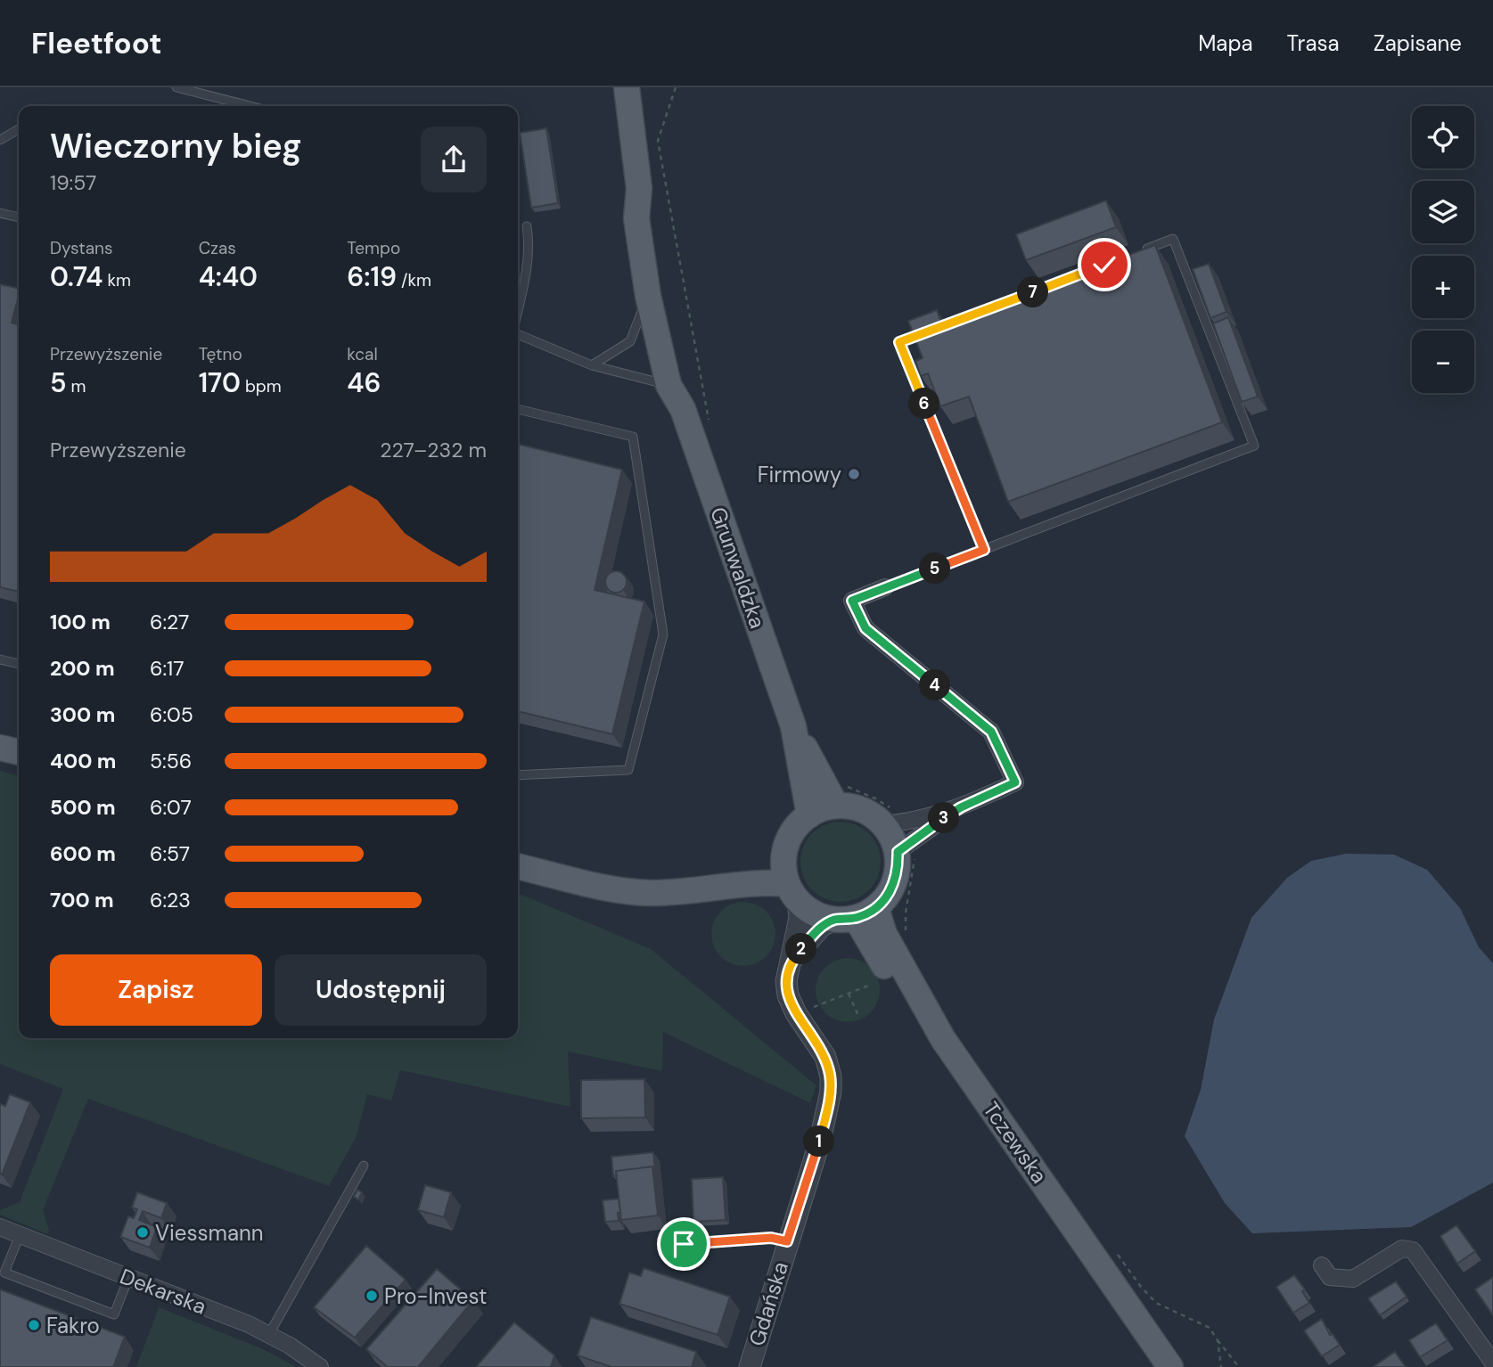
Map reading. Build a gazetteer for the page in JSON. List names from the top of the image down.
{
  "streets": {
    "main road": ["Grunwaldzka", "Tczewska"],
    "street": ["Dekarska", "Gdańska"]
  },
  "crossings": [
    ["Grunwaldzka", "Tczewska"],
    ["Grunwaldzka", "Gdańska"],
    ["Tczewska", "Gdańska"]
  ],
  "places": [
    "Firmowy",
    "Viessmann",
    "Pro-Invest",
    "Fakro"
  ],
  "page": {
    "header": "Fleetfoot",
    "nav": ["Mapa", "Trasa", "Zapisane"],
    "map_buttons": ["+", "−"],
    "heading": ["Wieczorny bieg", "19:57"],
    "stats": [
      ["Dystans", "0.74 km"],
      ["Czas", "4:40"],
      ["Tempo", "6:19 /km"],
      ["Przewyższenie", "5 m"],
      ["Tętno", "170 bpm"],
      ["kcal", "46"]
    ],
    "pins": [
      "7",
      "6",
      "5",
      "4",
      "3",
      "2",
      "1"
    ],
    "chart": ["Przewyższenie", "227–232 m"],
    "list": [
      {
        "name": "100 m",
        "note": "6:27"
      },
      {
        "name": "200 m",
        "note": "6:17"
      },
      {
        "name": "300 m",
        "note": "6:05"
      },
      {
        "name": "400 m",
        "note": "5:56"
      },
      {
        "name": "500 m",
        "note": "6:07"
      },
      {
        "name": "600 m",
        "note": "6:57"
      },
      {
        "name": "700 m",
        "note": "6:23"
      }
    ],
    "buttons": ["Zapisz", "Udostępnij"]
  }
}
